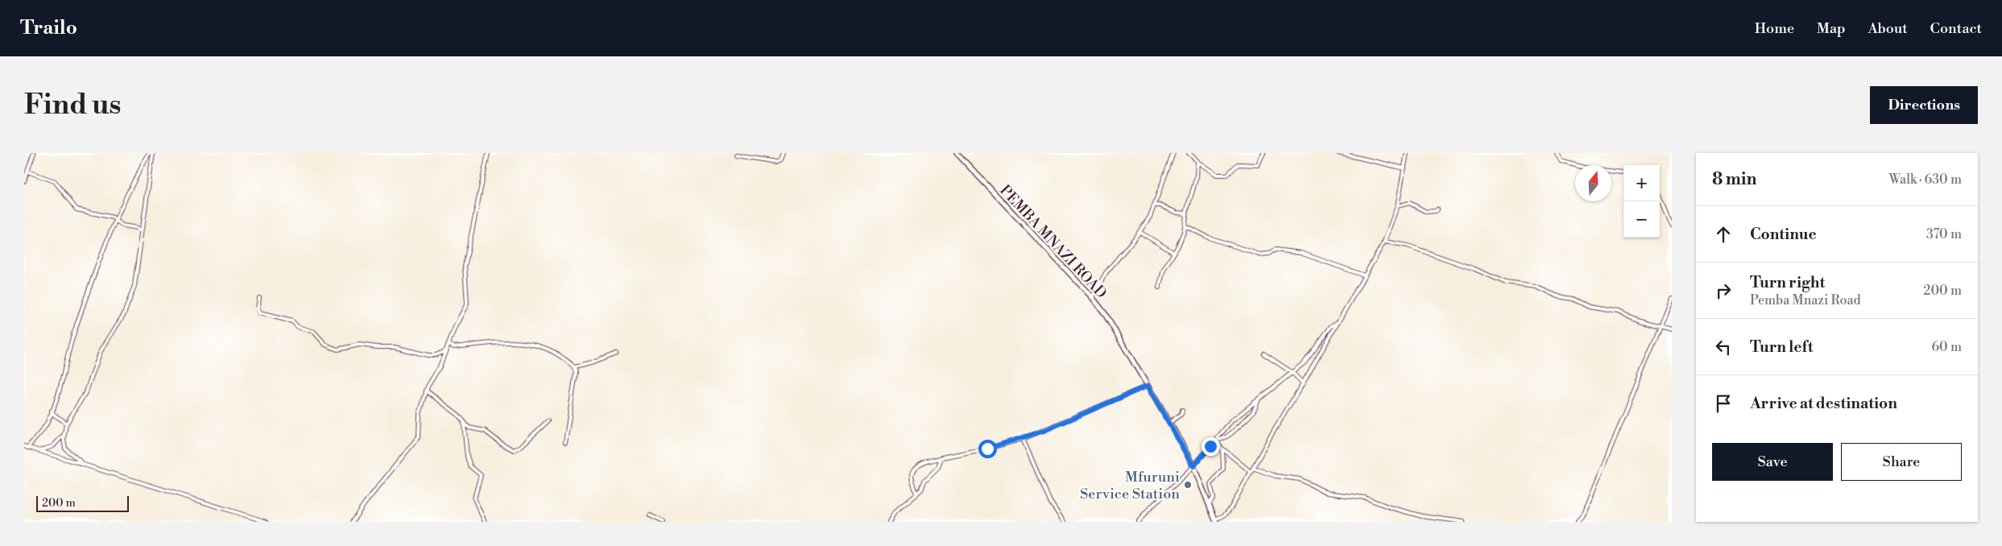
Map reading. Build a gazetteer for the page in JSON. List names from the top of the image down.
{
  "streets": {
    "main road": ["PEMBA MNAZI ROAD"]
  },
  "places": ["Mfuruni Service Station"],
  "scale_bar": "200 m",
  "north": "top",
  "page": {
    "header": "Trailo",
    "nav": [
      "Home",
      "Map",
      "About",
      "Contact"
    ],
    "buttons": [
      "Directions",
      ["Save", "Share"]
    ],
    "title": "Find us",
    "heading": ["8 min", "Walk · 630 m"],
    "map_buttons": ["+", "−"],
    "list": [
      ["Continue", "370 m"],
      ["Turn right", "Pemba Mnazi Road", "200 m"],
      ["Turn left", "60 m"],
      "Arrive at destination"
    ],
    "scale": "200 m"
  }
}
